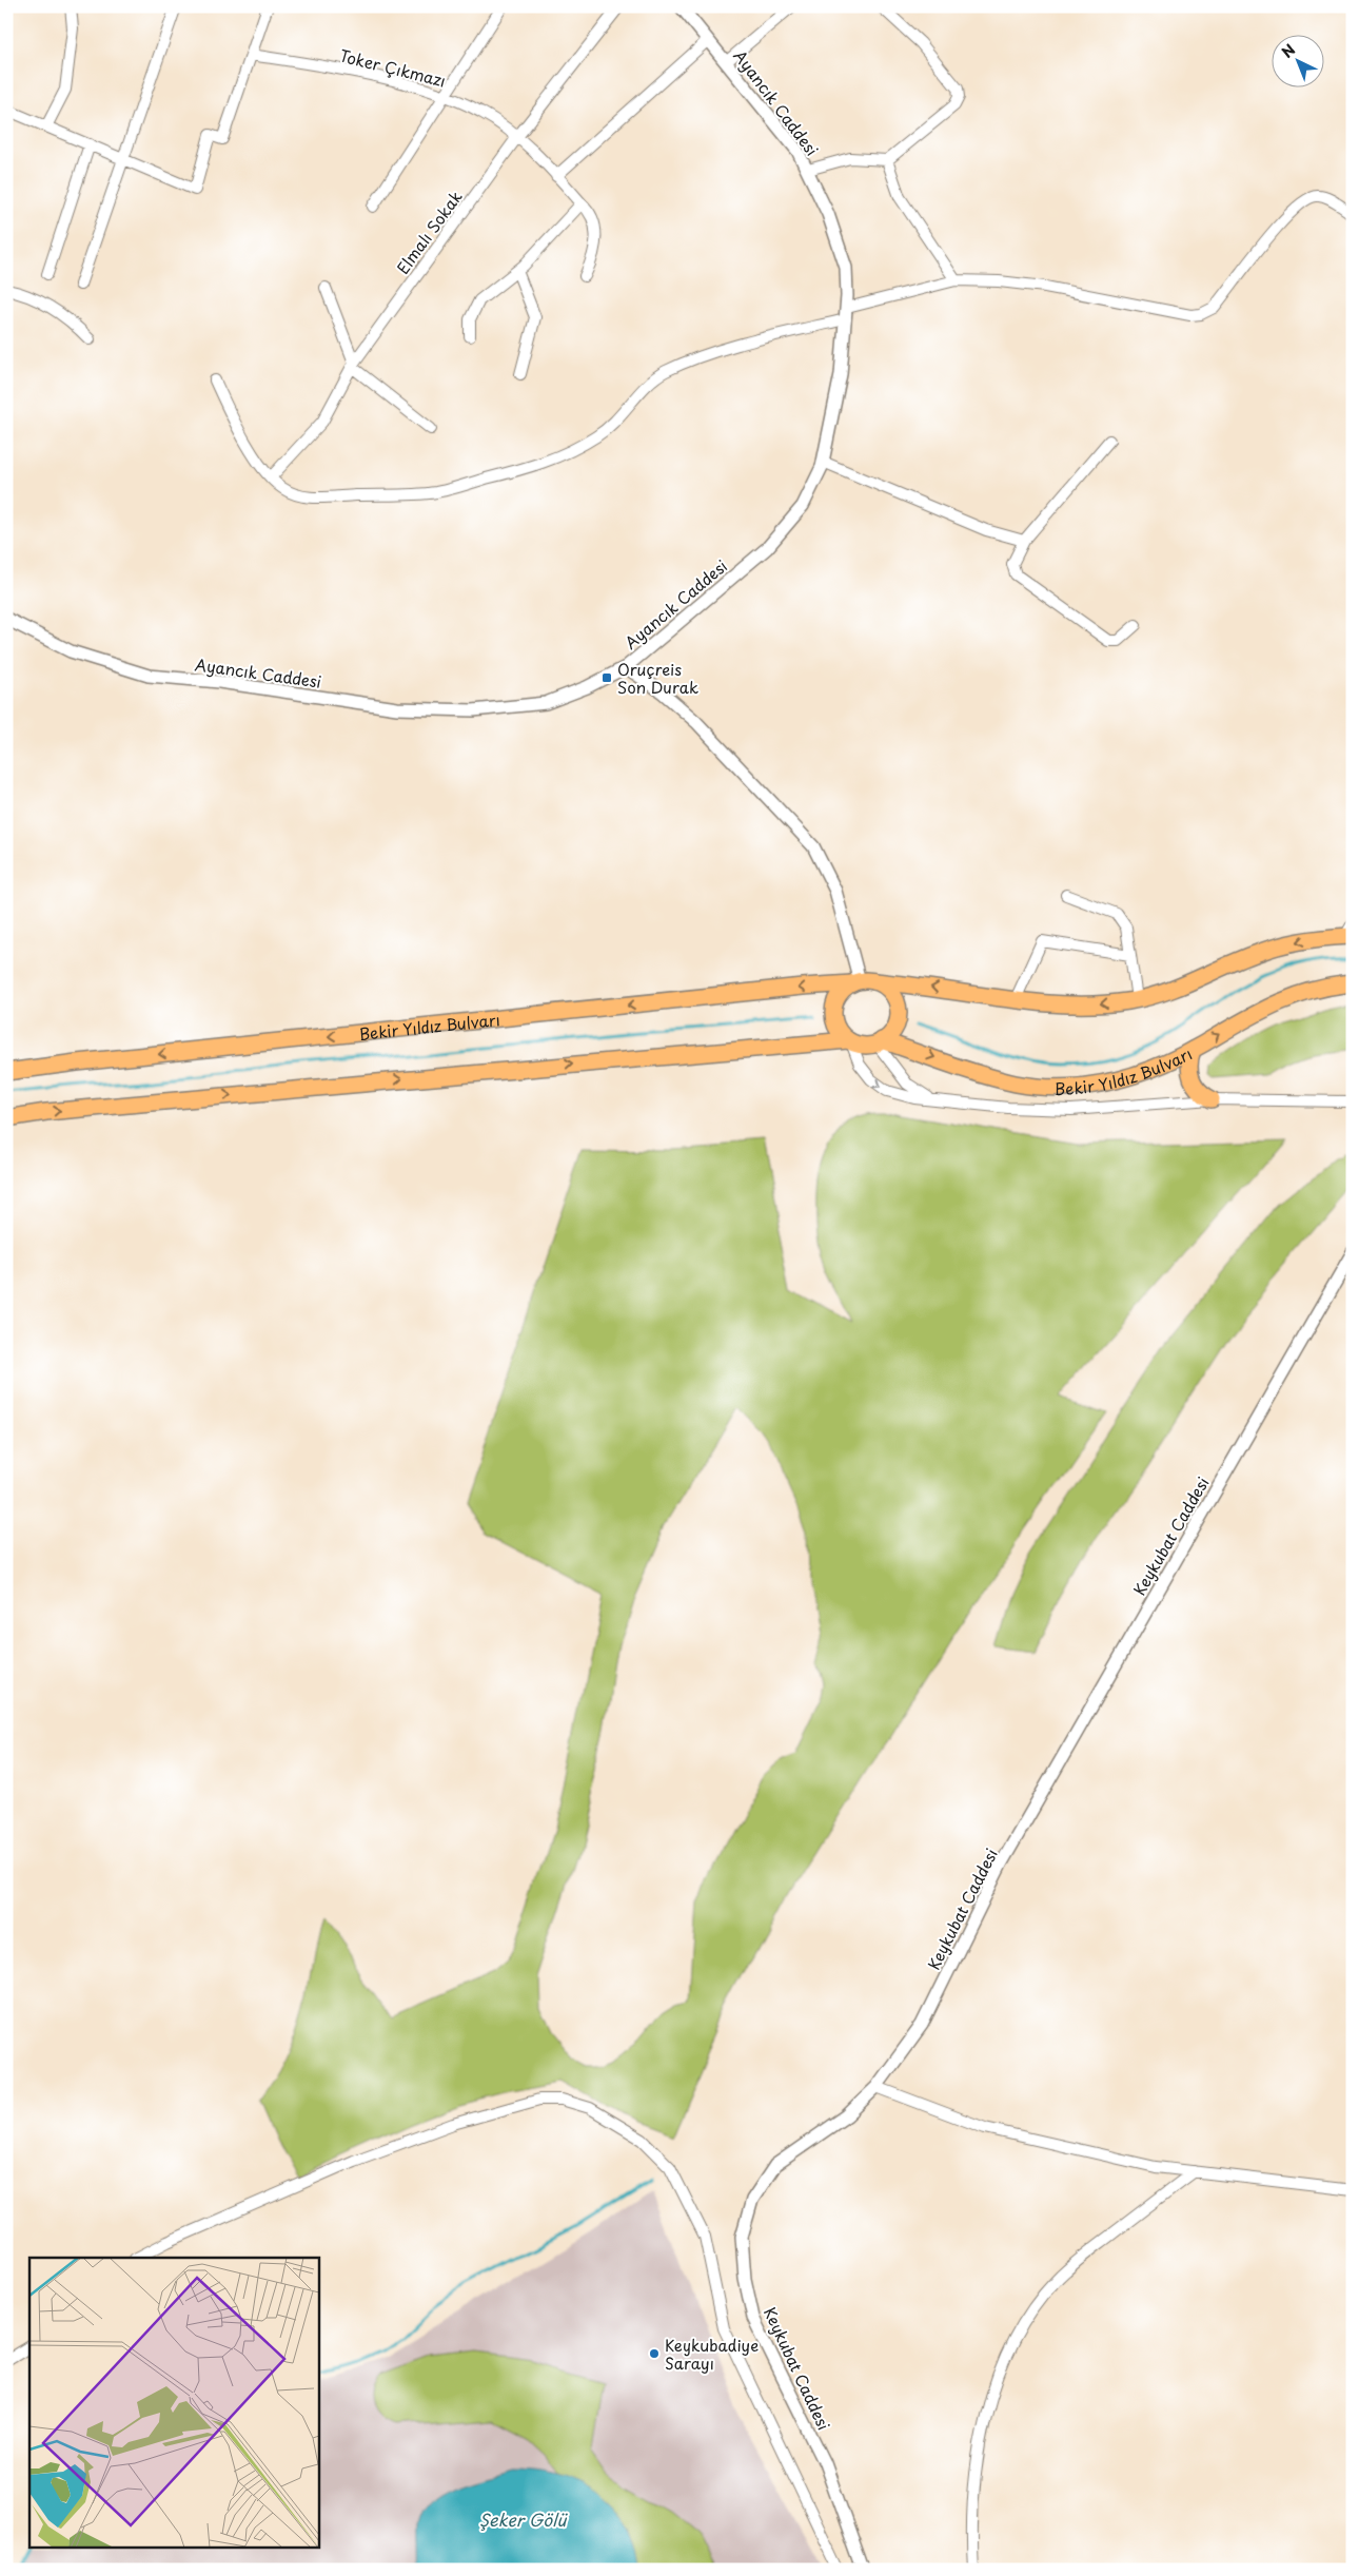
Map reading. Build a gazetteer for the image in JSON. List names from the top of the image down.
{
  "streets": {
    "main road": ["Bekir Yıldız Bulvarı"],
    "street": [
      "Toker Çıkmazı",
      "Ayancık Caddesi",
      "Elmalı Sokak",
      "Keykubat Caddesi"
    ]
  },
  "crossings": [
    ["Toker Çıkmazı", "Elmalı Sokak"]
  ],
  "water": ["Şeker Gölü"],
  "places": {
    "transit": ["Oruçreis Son Durak"],
    "other": ["Keykubadiye Sarayı"]
  },
  "north": "top left"
}
